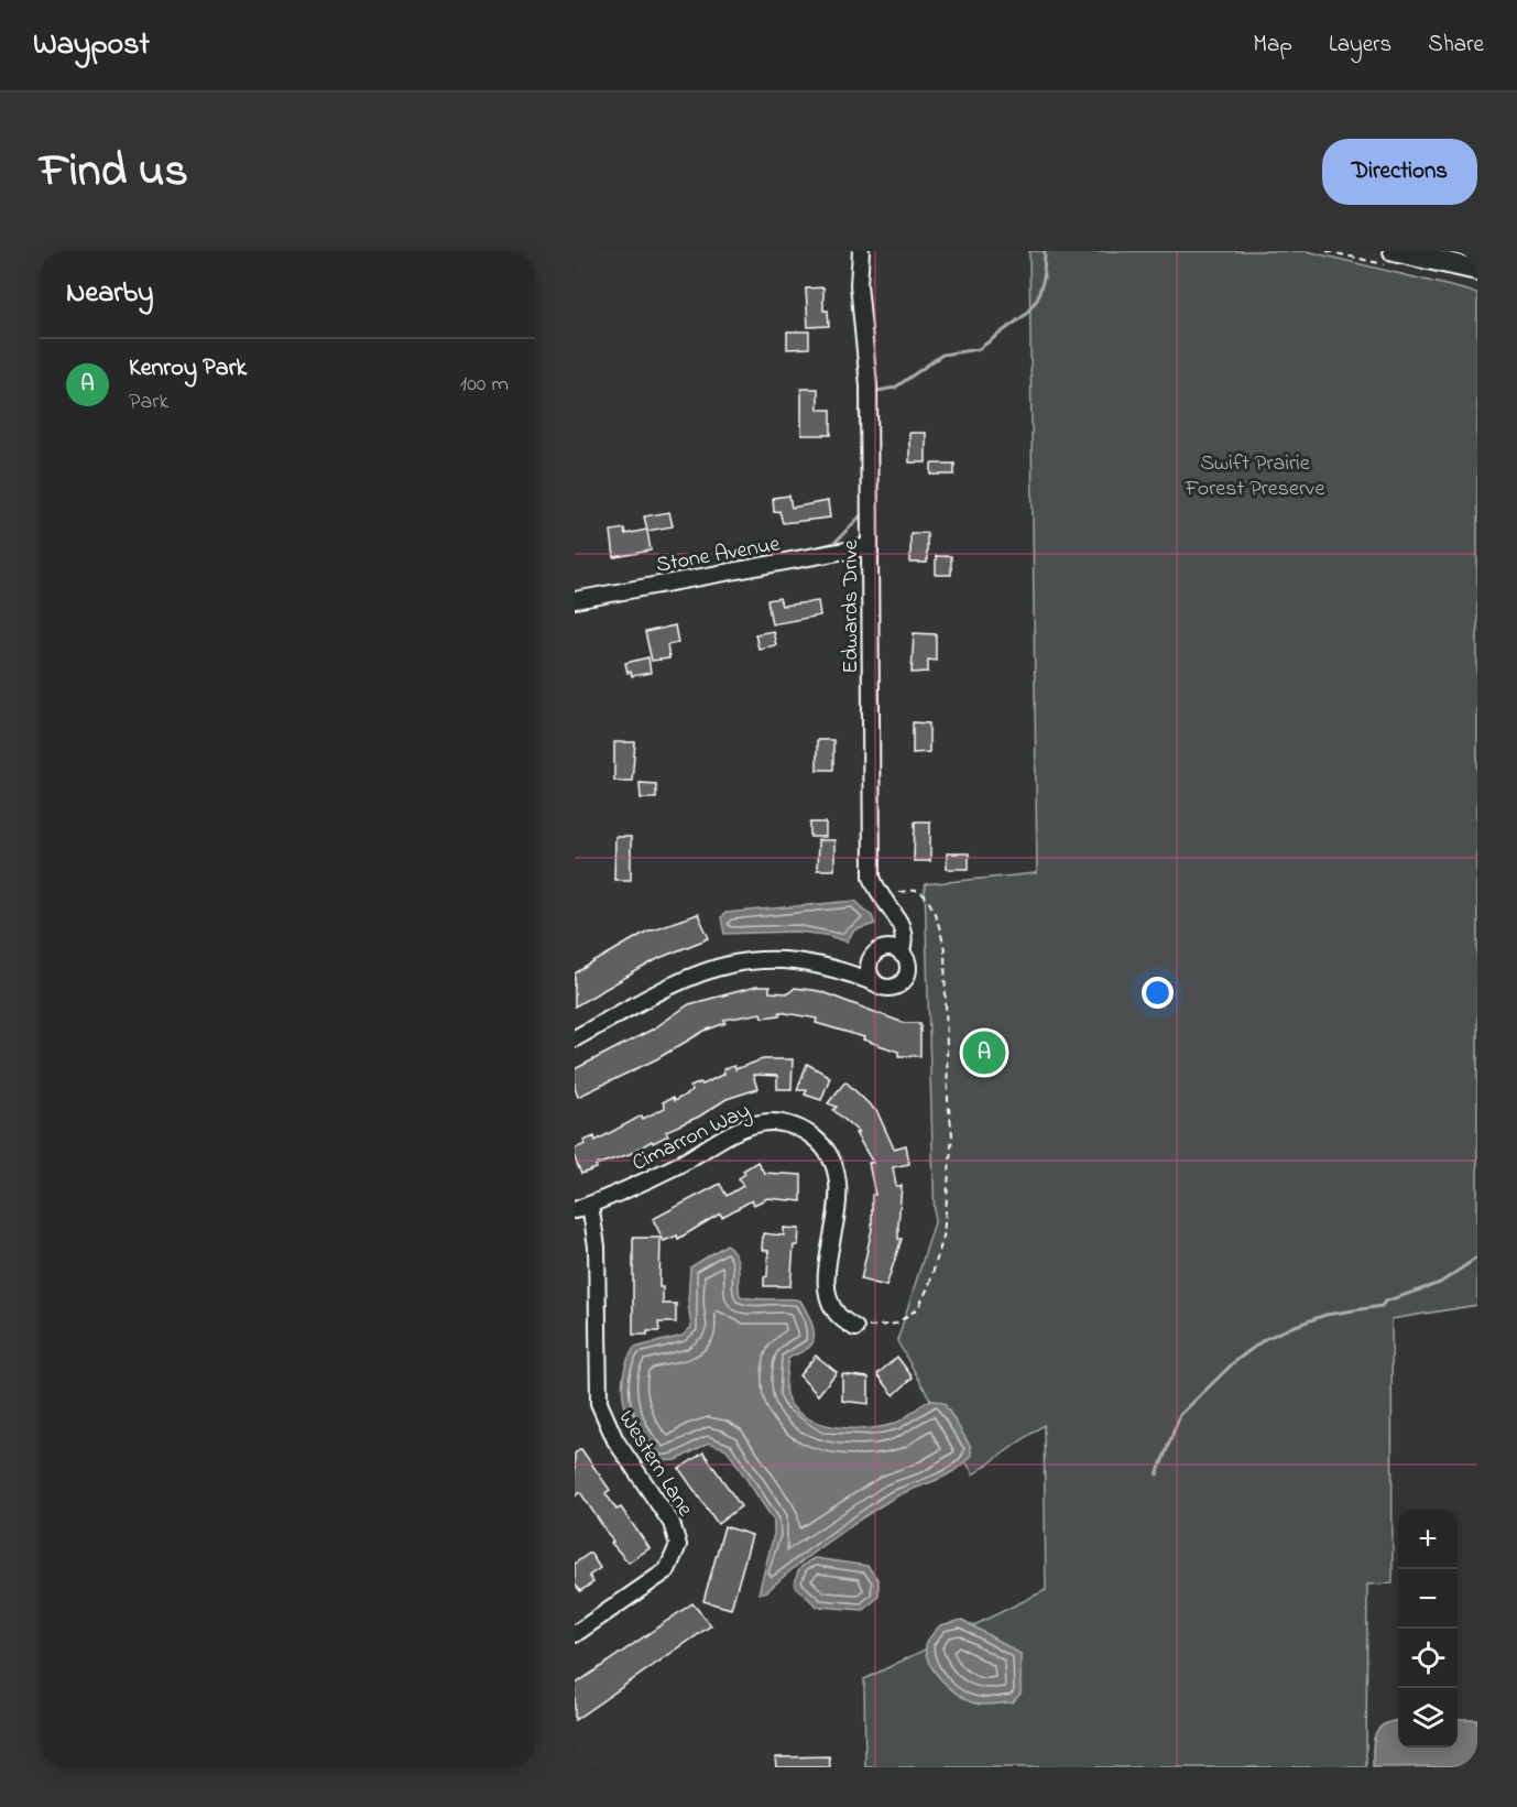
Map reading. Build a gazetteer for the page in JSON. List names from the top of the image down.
{
  "streets": {
    "street": [
      "Stone Avenue",
      "Edwards Drive",
      "Cimarron Way",
      "Western Lane"
    ]
  },
  "crossings": [
    ["Stone Avenue", "Edwards Drive"],
    ["Cimarron Way", "Western Lane"]
  ],
  "parks": ["Swift Prairie Forest Preserve"],
  "page": {
    "header": "Waypost",
    "nav": ["Map", "Layers", "Share"],
    "title": "Find us",
    "buttons": "Directions",
    "heading": "Nearby",
    "list": [
      {
        "mark": "A",
        "name": "Kenroy Park",
        "note": "Park",
        "value": "100 m"
      }
    ],
    "pins": "A",
    "map_buttons": ["+", "−"]
  }
}
